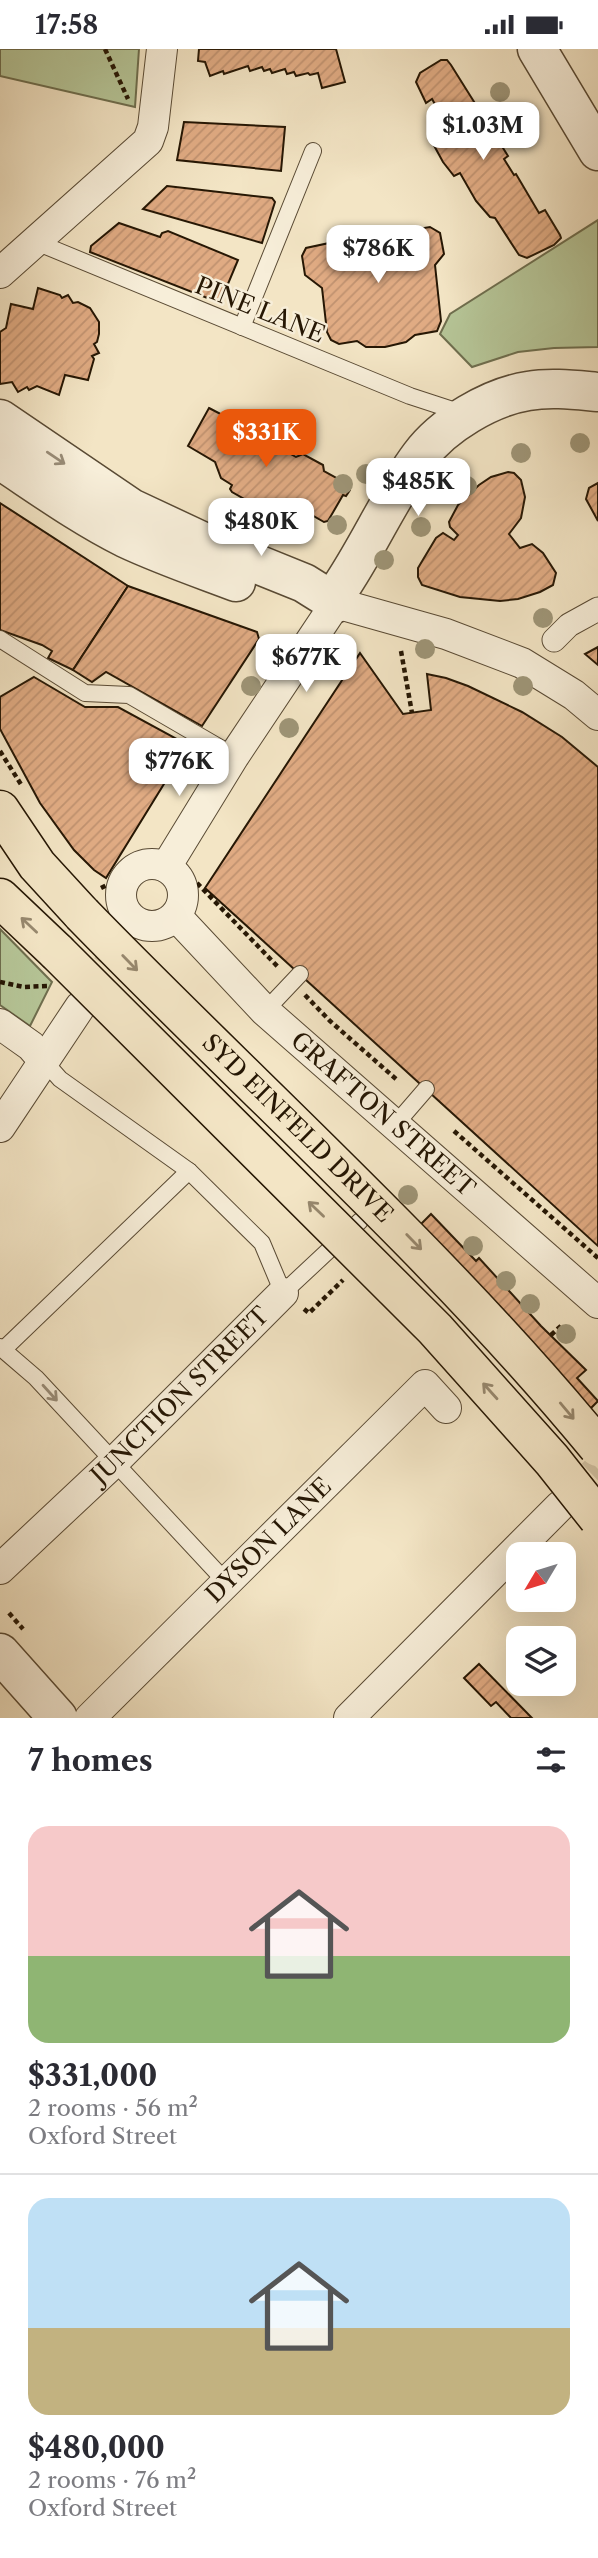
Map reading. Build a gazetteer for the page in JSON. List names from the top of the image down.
{
  "streets": {
    "main road": ["SYD EINFELD DRIVE"],
    "street": ["GRAFTON STREET", "JUNCTION STREET", "DYSON LANE"],
    "lane": ["PINE LANE"]
  },
  "north": "bottom left",
  "page": {
    "status": "17:58",
    "price": [
      "$1.03M",
      "$786K",
      "$331K",
      "$485K",
      "$480K",
      "$677K",
      "$776K"
    ],
    "heading": "7 homes",
    "list": [
      {
        "name": "$331,000",
        "note": "2 rooms · 56 m² · Oxford Street"
      },
      {
        "name": "$480,000",
        "note": "2 rooms · 76 m² · Oxford Street"
      }
    ]
  }
}
